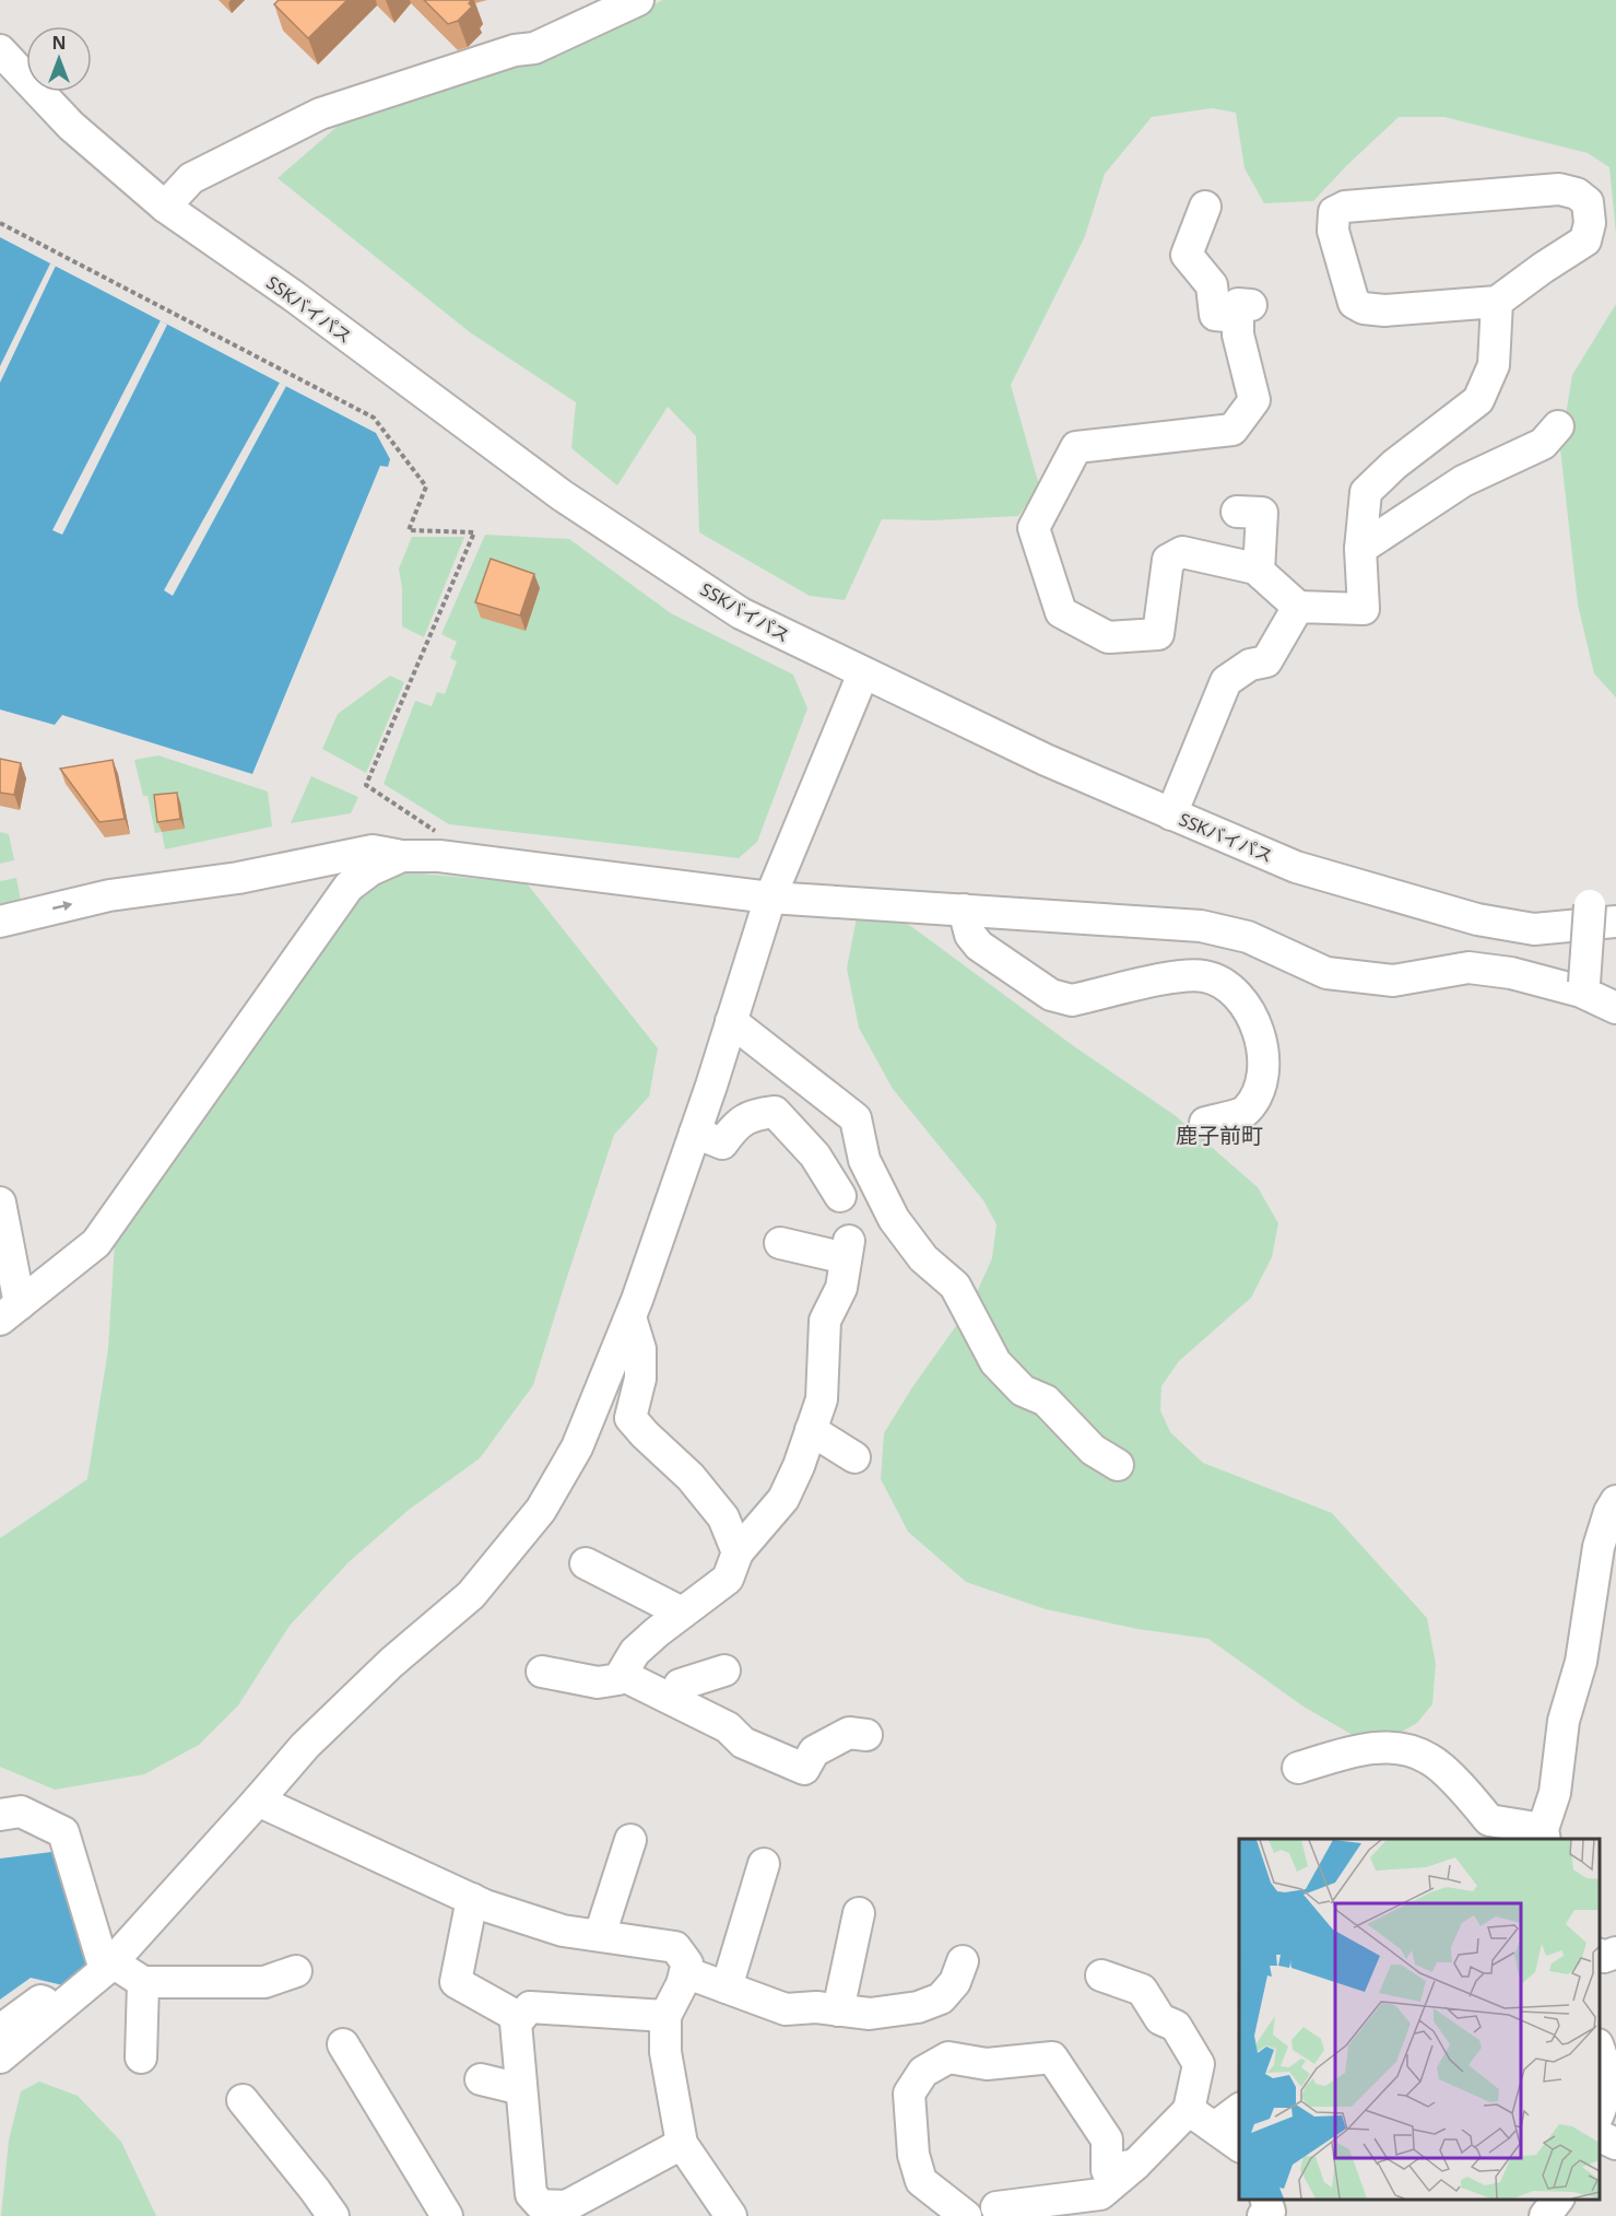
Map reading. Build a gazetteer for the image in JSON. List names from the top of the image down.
{
  "streets": {
    "street": ["SSKバイパス"]
  },
  "districts": ["鹿子前町"],
  "north": "top"
}
